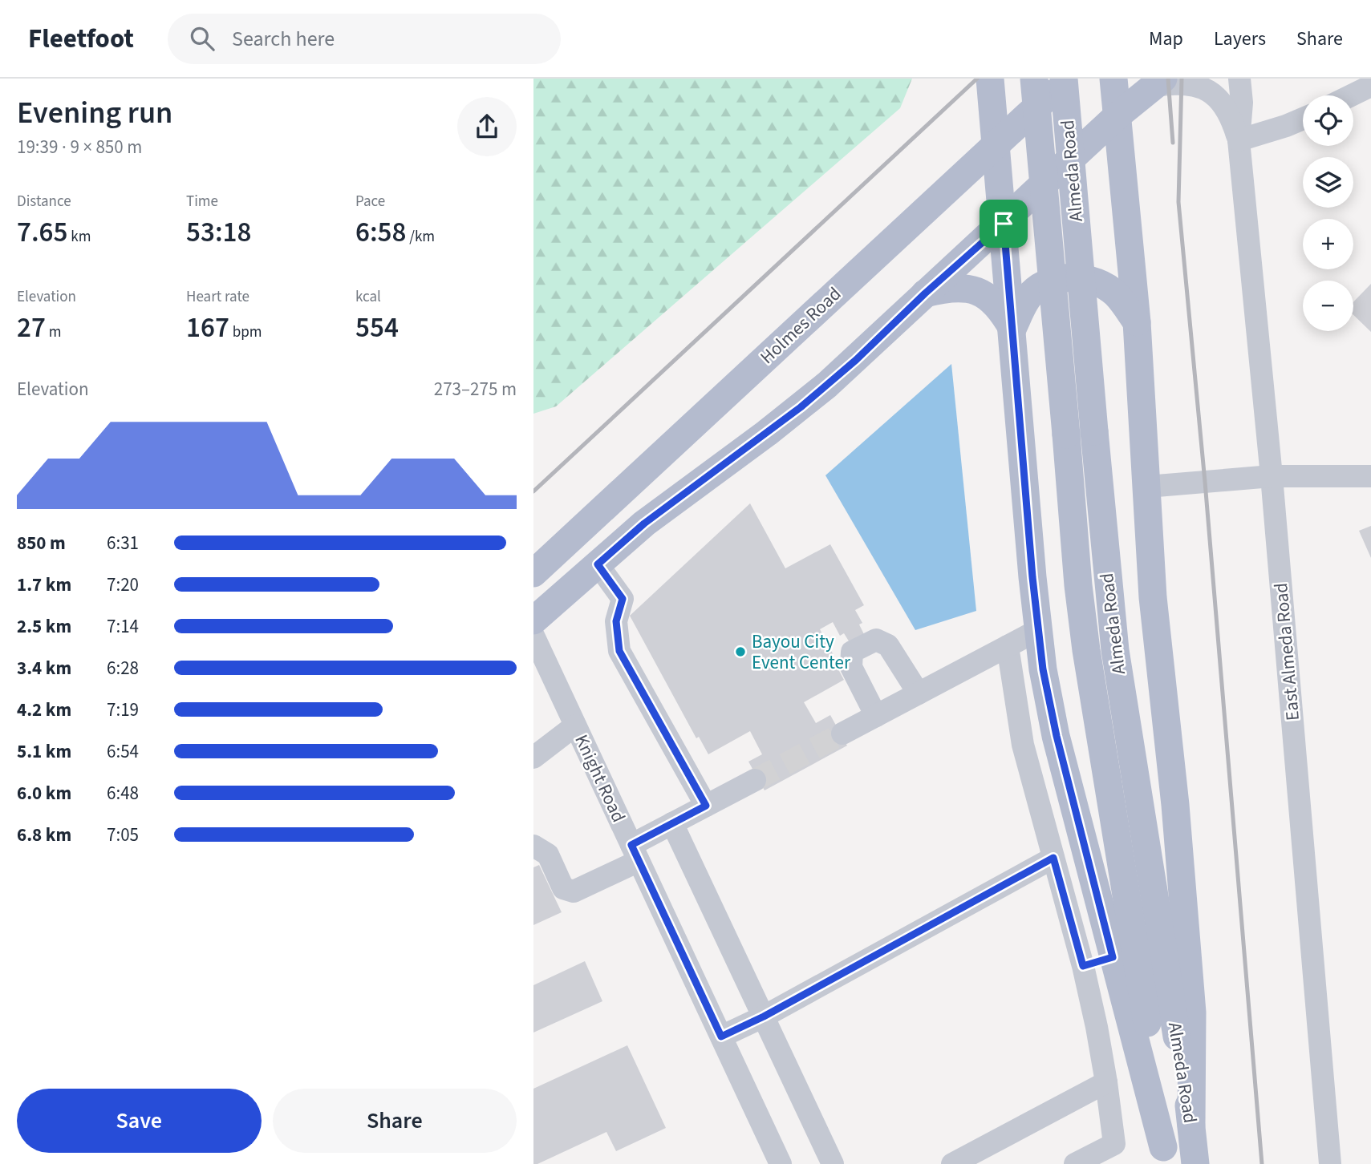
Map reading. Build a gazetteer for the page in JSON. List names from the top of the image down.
{
  "streets": {
    "main road": ["Almeda Road", "Holmes Road"],
    "street": ["East Almeda Road", "Knight Road"]
  },
  "crossings": [
    ["Almeda Road", "Holmes Road"]
  ],
  "places": ["Bayou City Event Center"],
  "page": {
    "header": "Fleetfoot",
    "search": "Search here",
    "nav": ["Map", "Layers", "Share"],
    "heading": ["Evening run", "19:39 · 9 × 850 m"],
    "map_buttons": ["+", "−"],
    "stats": [
      ["Distance", "7.65 km"],
      ["Time", "53:18"],
      ["Pace", "6:58 /km"],
      ["Elevation", "27 m"],
      ["Heart rate", "167 bpm"],
      ["kcal", "554"]
    ],
    "chart": ["Elevation", "273–275 m"],
    "list": [
      {
        "name": "850 m",
        "note": "6:31"
      },
      {
        "name": "1.7 km",
        "note": "7:20"
      },
      {
        "name": "2.5 km",
        "note": "7:14"
      },
      {
        "name": "3.4 km",
        "note": "6:28"
      },
      {
        "name": "4.2 km",
        "note": "7:19"
      },
      {
        "name": "5.1 km",
        "note": "6:54"
      },
      {
        "name": "6.0 km",
        "note": "6:48"
      },
      {
        "name": "6.8 km",
        "note": "7:05"
      }
    ],
    "buttons": ["Save", "Share"]
  }
}
